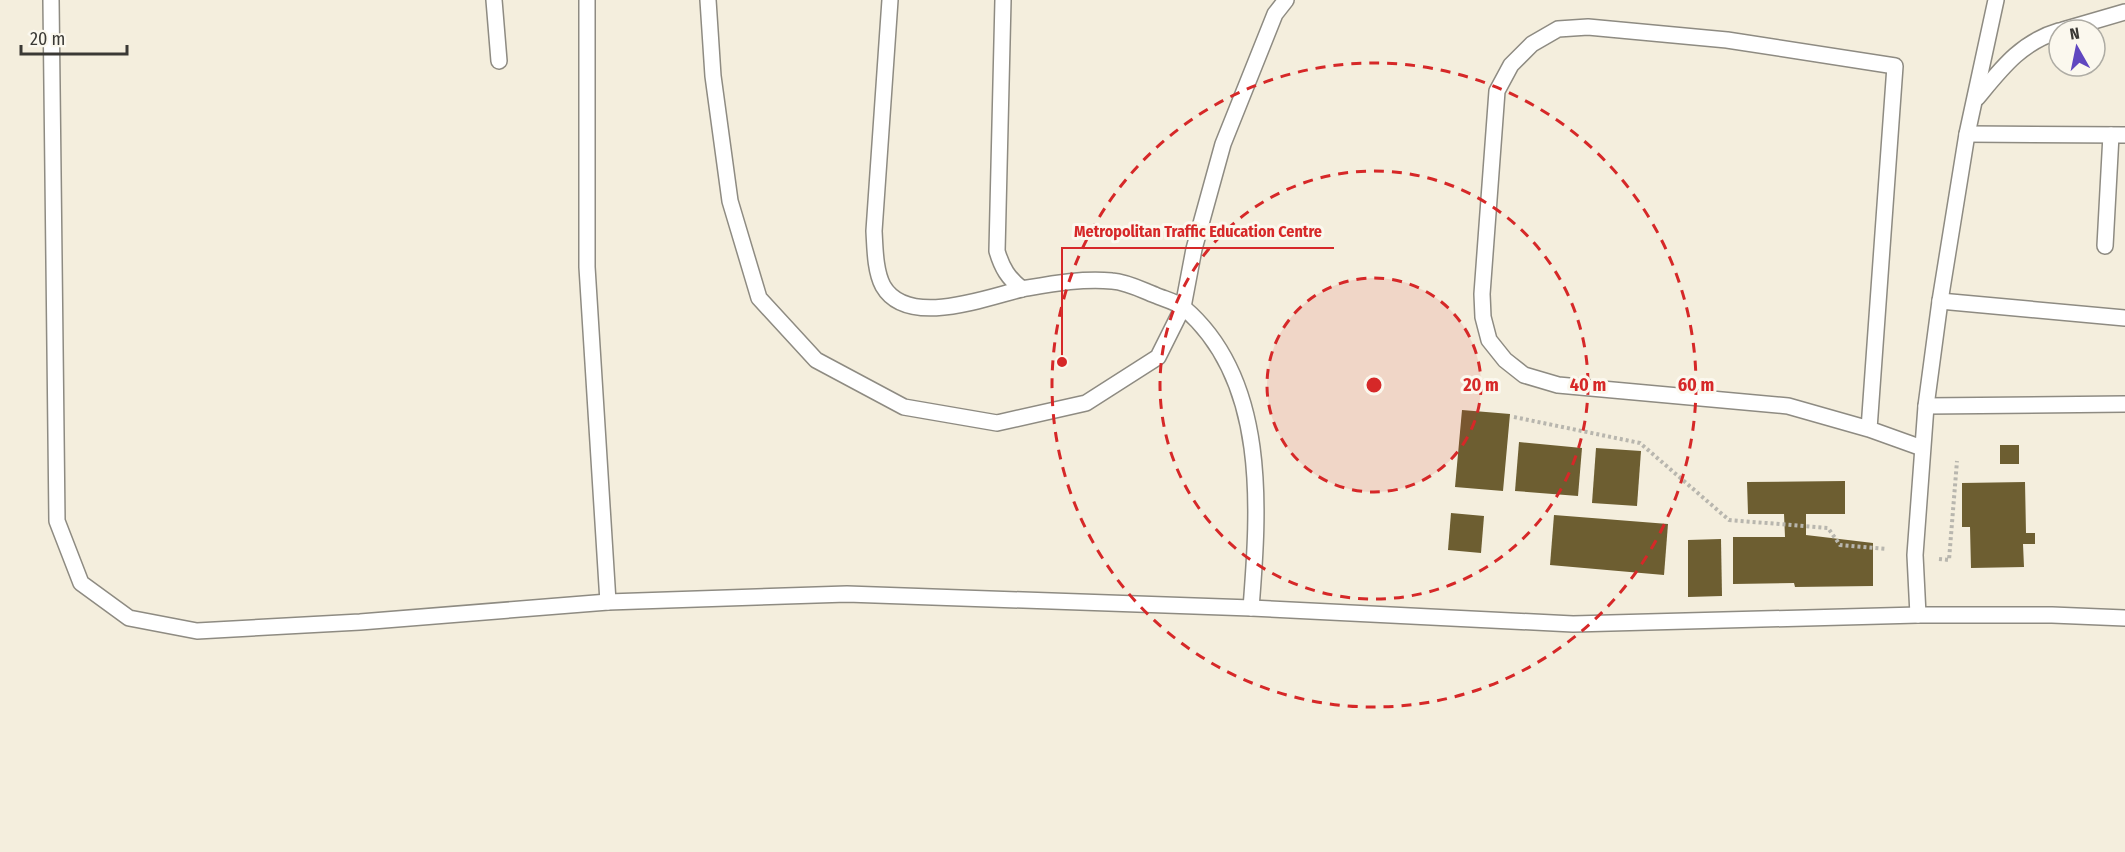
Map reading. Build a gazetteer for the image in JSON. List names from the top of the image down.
{
  "places": ["Metropolitan Traffic Education Centre"],
  "scale_bar": "20 m",
  "north": "top",
  "rings": ["20 m", "40 m", "60 m"]
}
